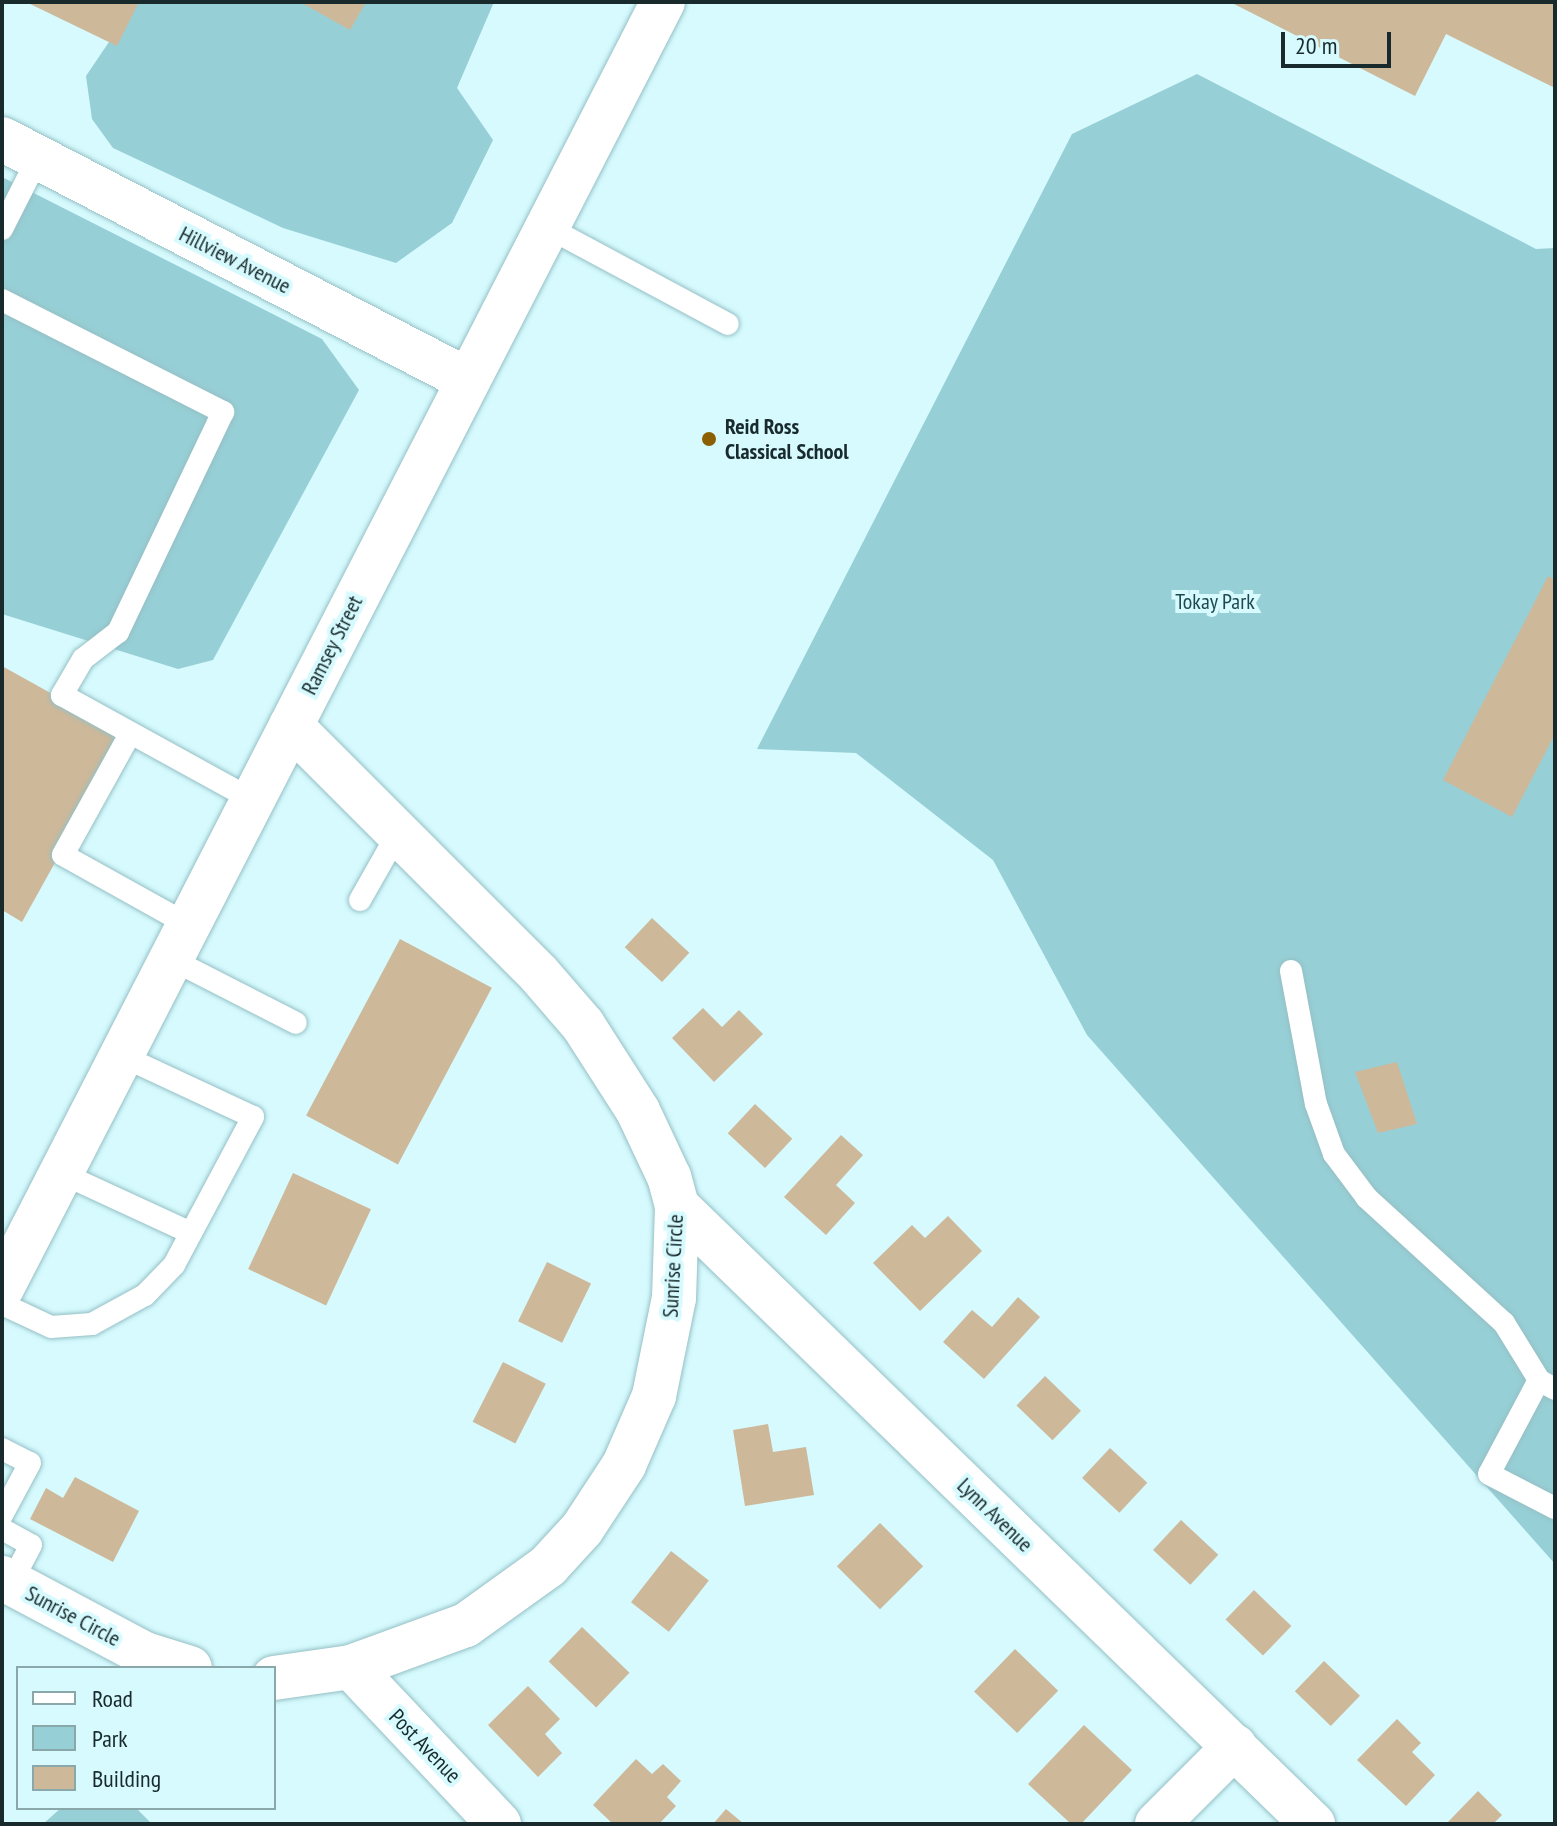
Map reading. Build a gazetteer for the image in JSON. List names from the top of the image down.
{
  "streets": {
    "street": [
      "Hillview Avenue",
      "Ramsey Street",
      "Sunrise Circle",
      "Lynn Avenue",
      "Post Avenue"
    ]
  },
  "crossings": [
    ["Hillview Avenue", "Ramsey Street"],
    ["Ramsey Street", "Sunrise Circle"],
    ["Sunrise Circle", "Lynn Avenue"],
    ["Sunrise Circle", "Post Avenue"]
  ],
  "parks": ["Tokay Park"],
  "places": ["Reid Ross Classical School"],
  "legend": ["Road", "Park", "Building"],
  "scale_bar": "20 m"
}
